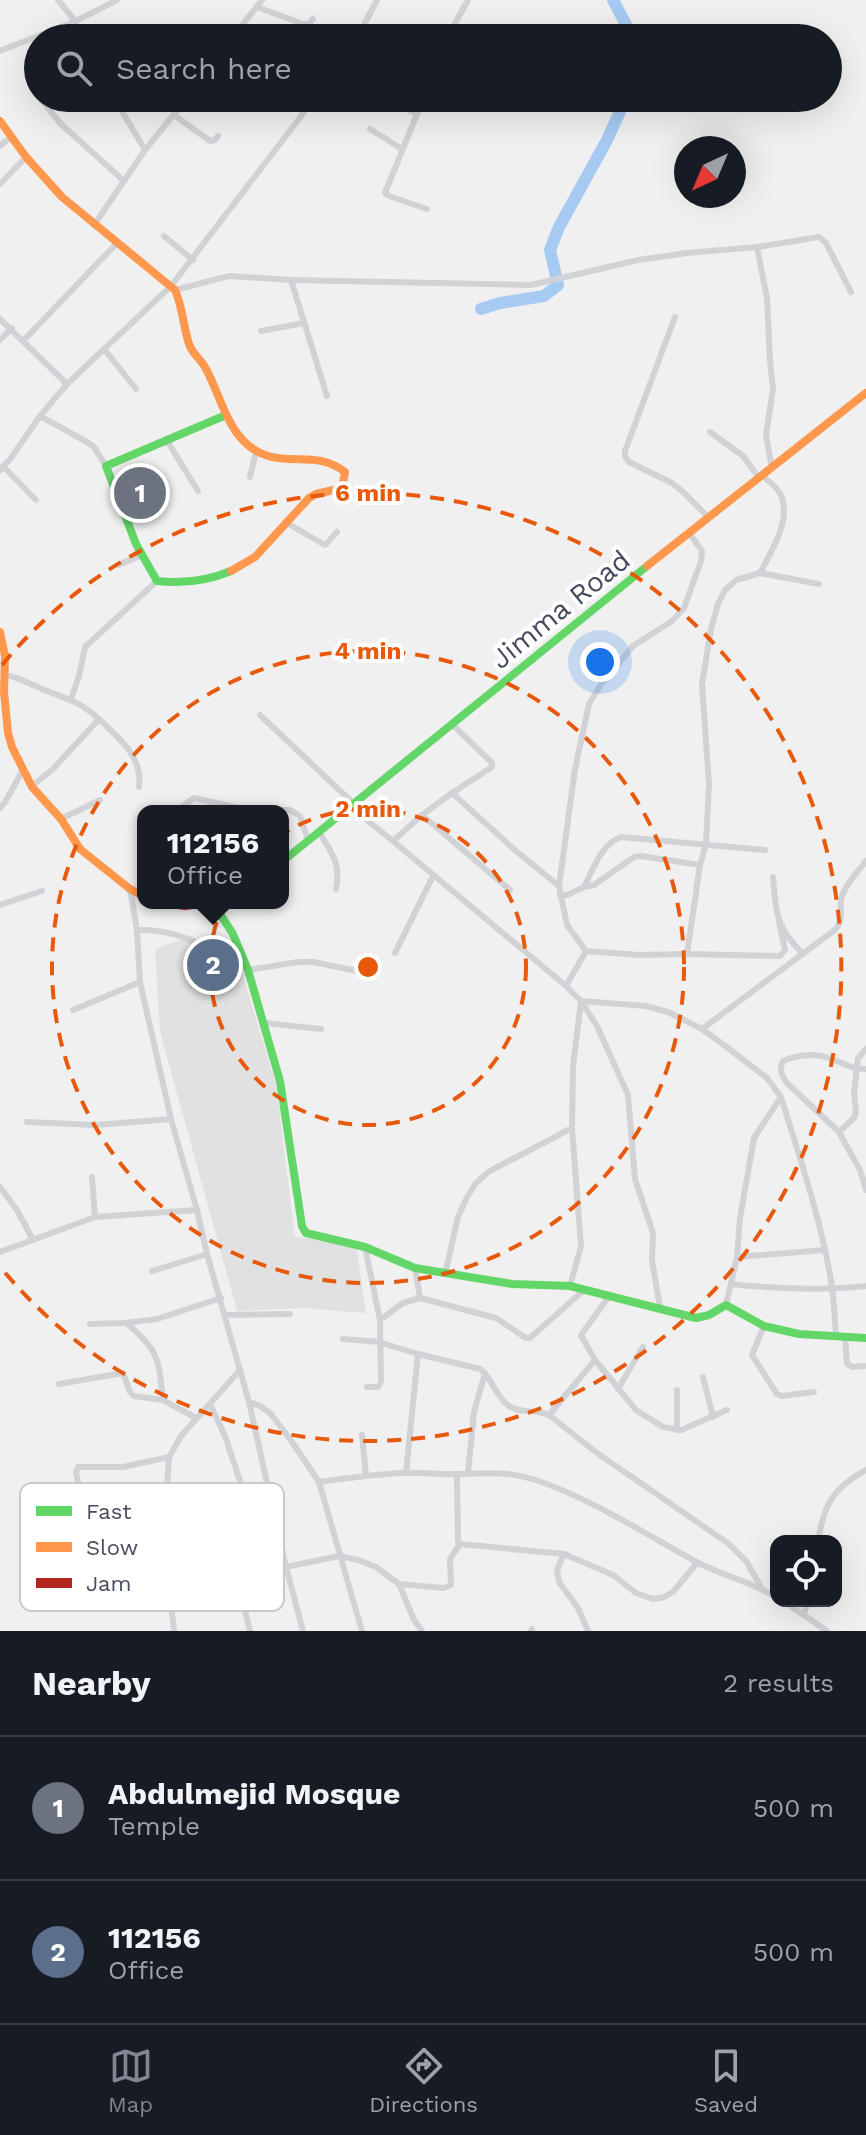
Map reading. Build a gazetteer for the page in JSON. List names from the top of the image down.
{
  "streets": {
    "main road": ["Jimma Road"]
  },
  "legend": ["Fast", "Slow", "Jam"],
  "north": "bottom left",
  "page": {
    "search": "Search here",
    "pins": ["1", "2"],
    "popup": ["112156", "Office"],
    "heading": ["Nearby", "2 results"],
    "list": [
      {
        "mark": "1",
        "name": "Abdulmejid Mosque",
        "note": "Temple",
        "value": "500 m"
      },
      {
        "mark": "2",
        "name": "112156",
        "note": "Office",
        "value": "500 m"
      }
    ],
    "nav": ["Map", "Directions", "Saved"]
  },
  "rings": ["6 min", "4 min", "2 min"]
}
